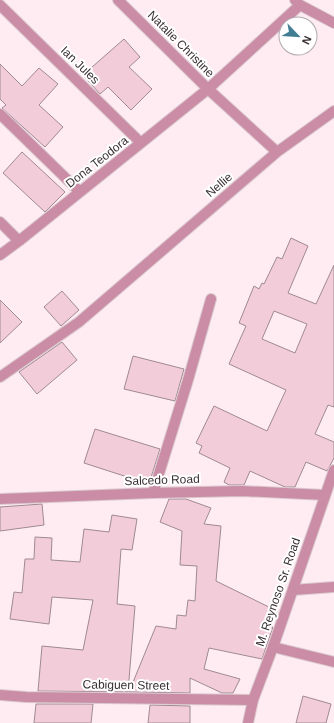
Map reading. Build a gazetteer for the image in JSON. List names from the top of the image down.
{
  "streets": {
    "street": [
      "Natalie Christine",
      "Ian Jules",
      "Dona Teodora",
      "Nellie",
      "Salcedo Road",
      "M. Reynoso Sr. Road",
      "Cabiguen Street"
    ]
  },
  "crossings": [
    ["Natalie Christine", "Dona Teodora"],
    ["Ian Jules", "Dona Teodora"],
    ["Salcedo Road", "M. Reynoso Sr. Road"],
    ["M. Reynoso Sr. Road", "Cabiguen Street"]
  ],
  "north": "bottom right"
}
